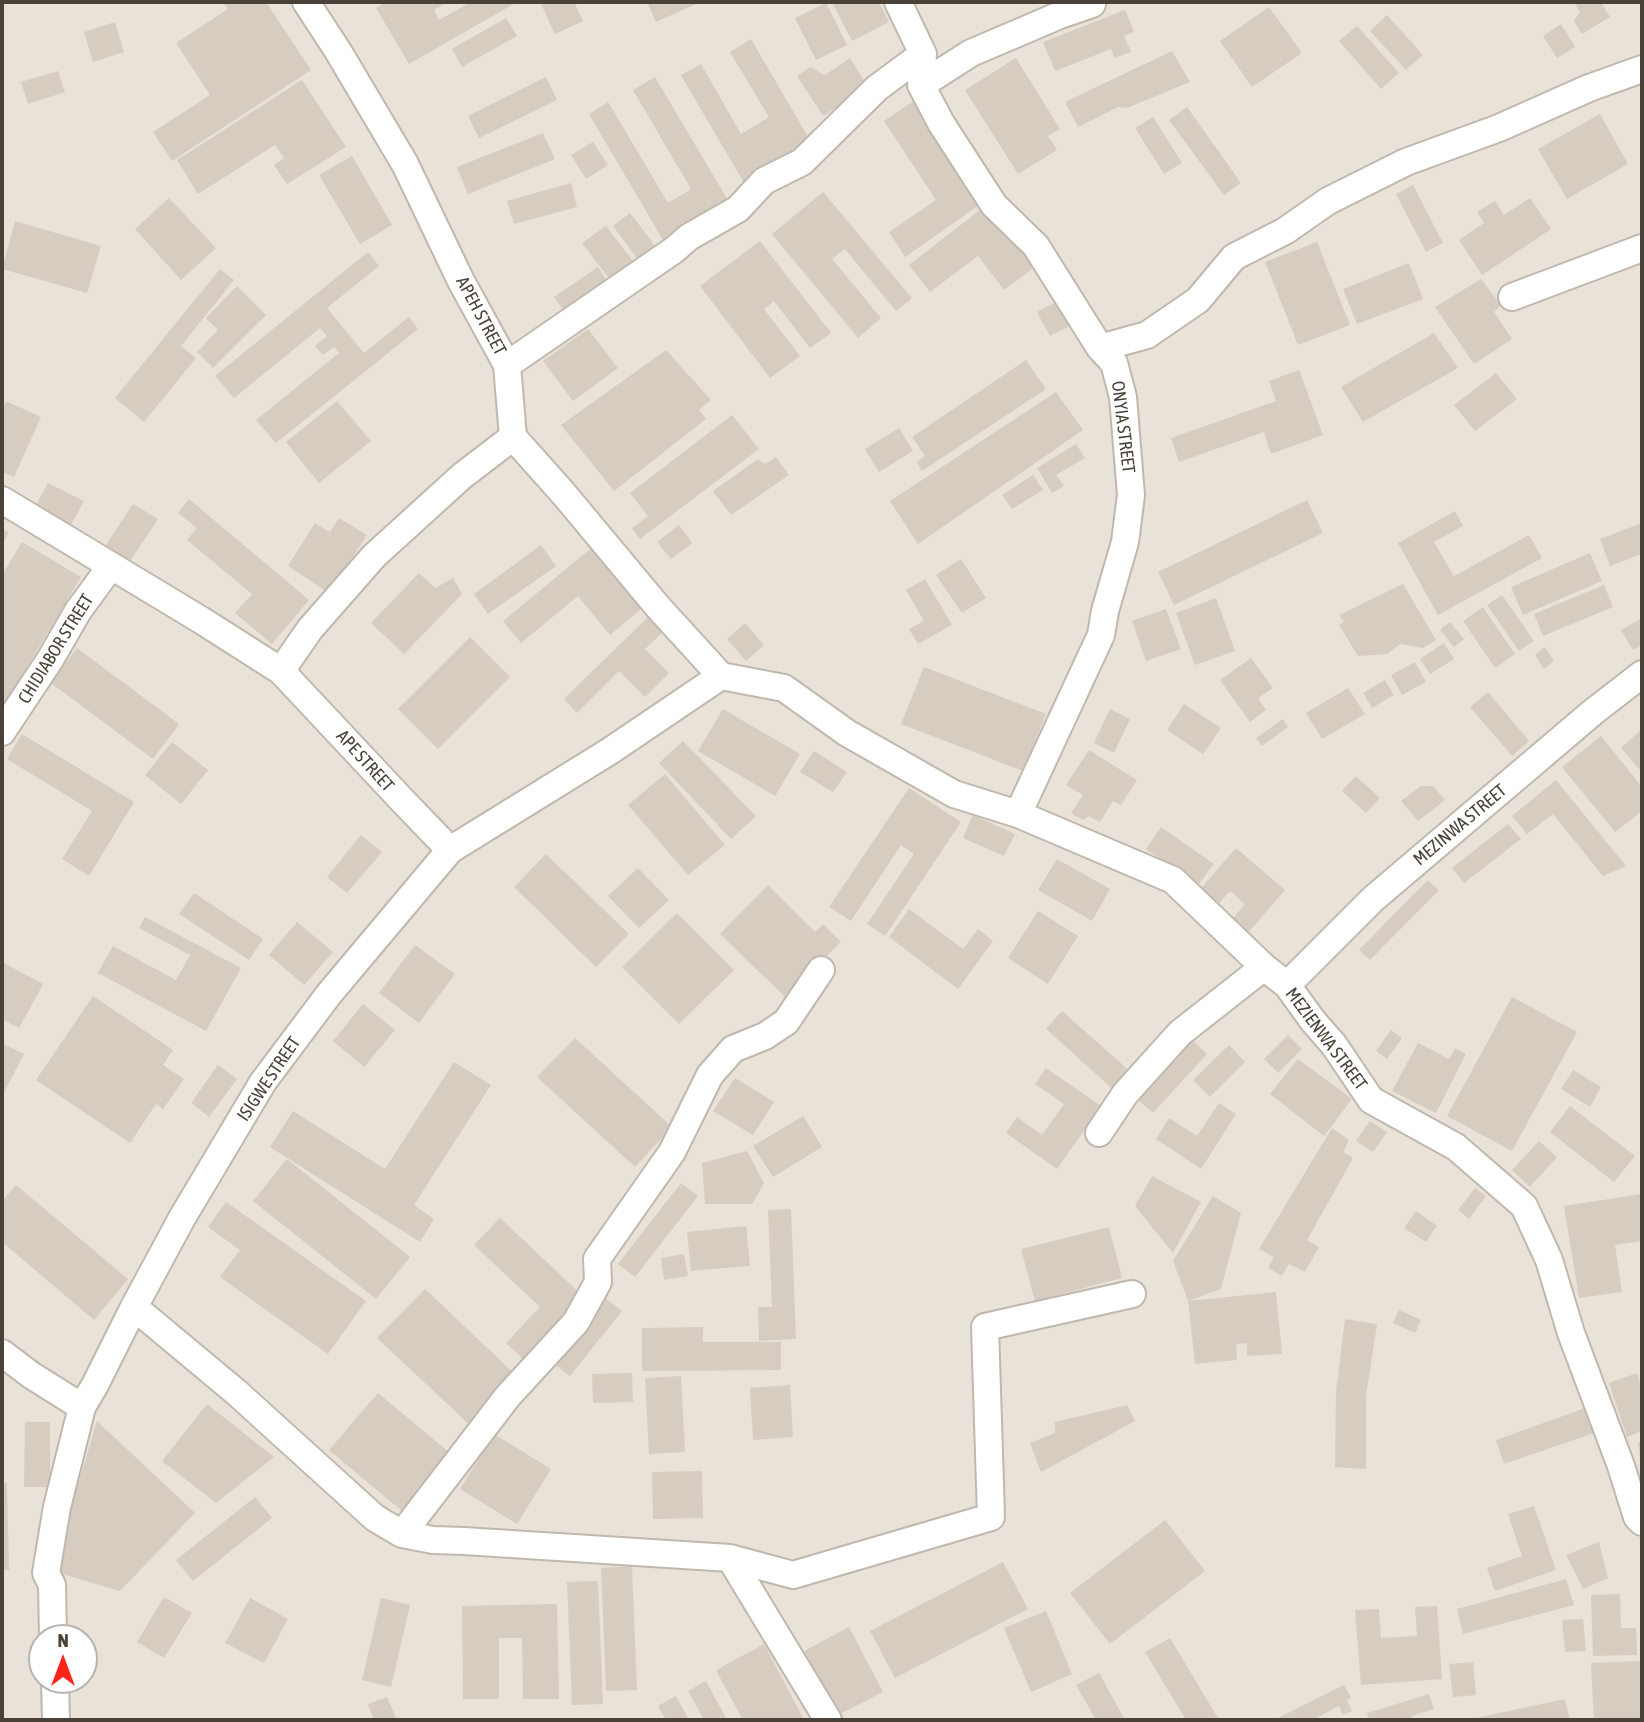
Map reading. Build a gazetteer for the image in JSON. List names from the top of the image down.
{
  "streets": {
    "street": [
      "APEH STREET",
      "ONYIA STREET",
      "CHIDIABOR STREET",
      "APE STREET",
      "MEZINWA STREET",
      "MEZIENWA STREET",
      "ISIGWE STREET"
    ]
  },
  "crossings": [
    ["ONYIA STREET", "MEZIENWA STREET"],
    ["CHIDIABOR STREET", "APE STREET"],
    ["APE STREET", "ISIGWE STREET"],
    ["MEZINWA STREET", "MEZIENWA STREET"],
    ["MEZIENWA STREET", "ISIGWE STREET"]
  ],
  "north": "top"
}
